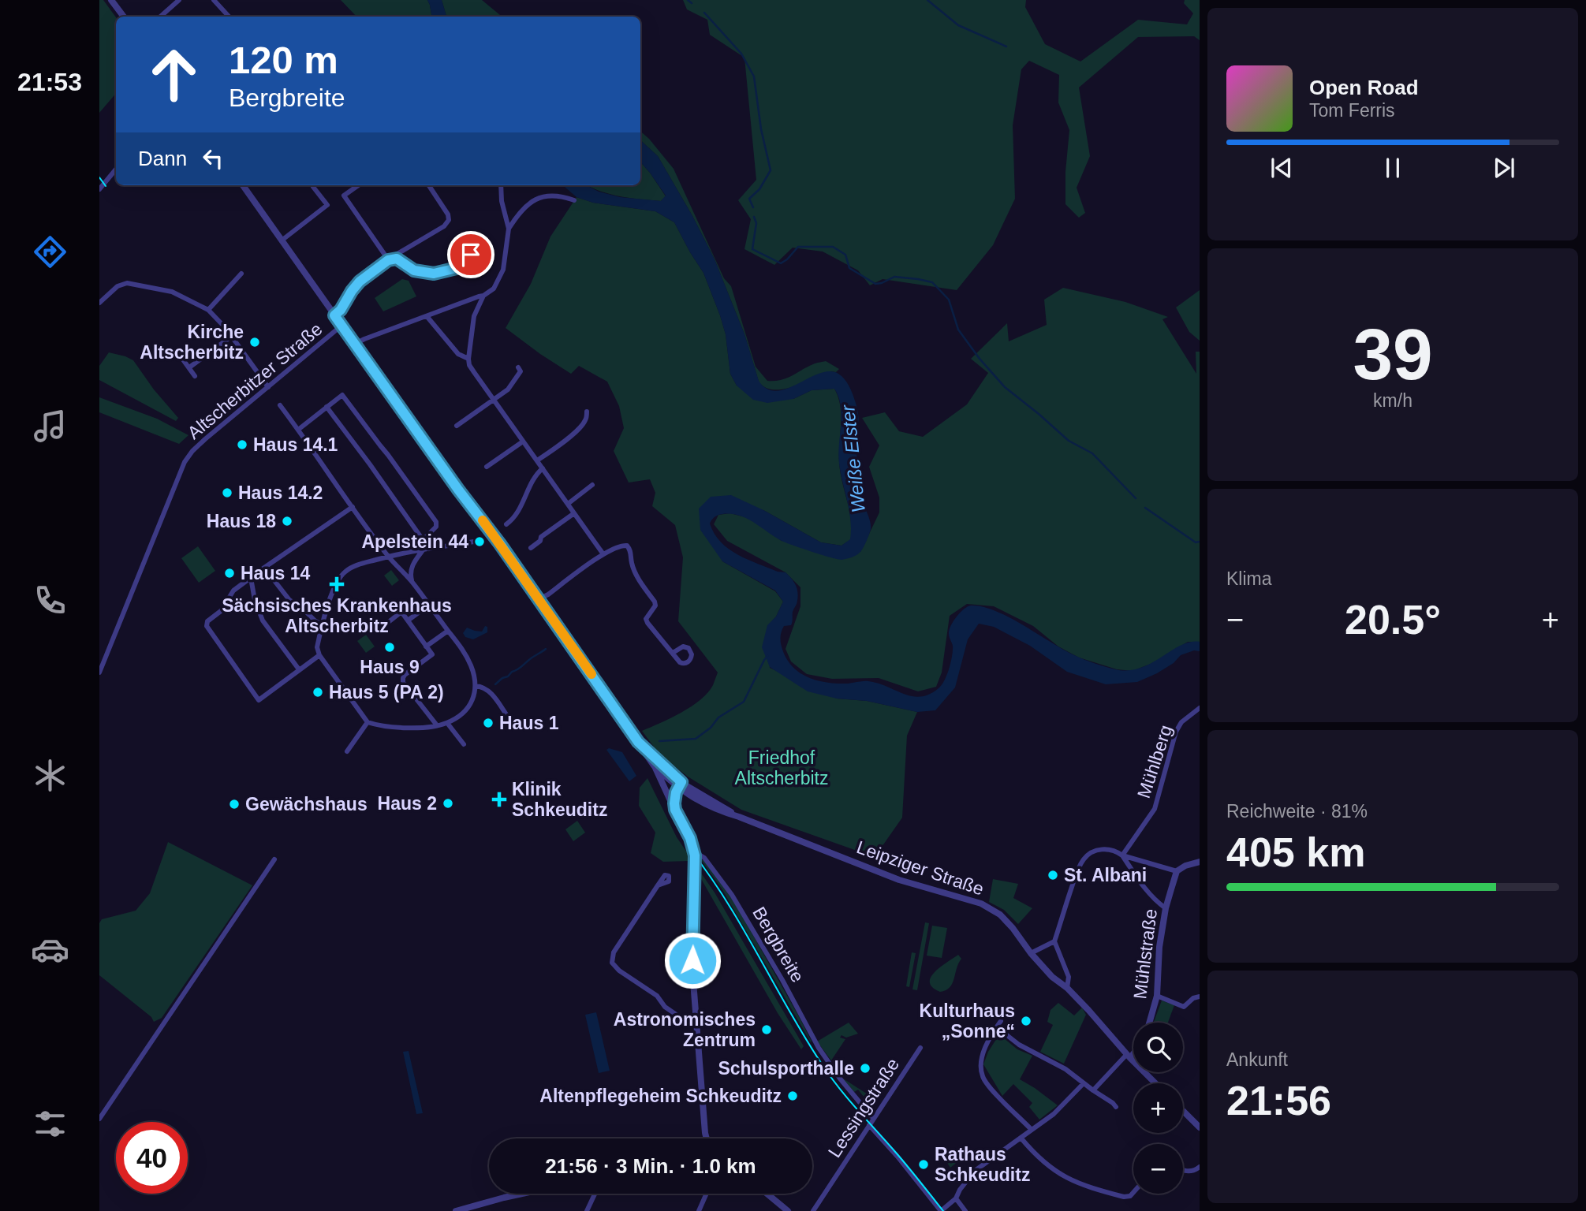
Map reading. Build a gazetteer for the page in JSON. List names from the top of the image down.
{
  "streets": {
    "street": [
      "Altscherbitzer Straße",
      "Mühlberg",
      "Leipziger Straße",
      "Bergbreite",
      "Mühlstraße",
      "Lessingstraße"
    ]
  },
  "crossings": [
    ["Altscherbitzer Straße", "Leipziger Straße"],
    ["Leipziger Straße", "Bergbreite"],
    ["Bergbreite", "Lessingstraße"]
  ],
  "water": ["Weiße Elster"],
  "parks": ["Friedhof Altscherbitz"],
  "places": {
    "other": [
      "Kirche Altscherbitz",
      "Haus 14.1",
      "Haus 14.2",
      "Haus 18",
      "Apelstein 44",
      "Haus 14",
      "Haus 9",
      "Haus 5 (PA 2)",
      "Haus 1",
      "Haus 2",
      "Gewächshaus",
      "St. Albani",
      "Kulturhaus „Sonne“",
      "Astronomisches Zentrum",
      "Schulsporthalle",
      "Altenpflegeheim Schkeuditz",
      "Rathaus Schkeuditz"
    ],
    "health": ["Sächsisches Krankenhaus Altscherbitz", "Klinik Schkeuditz"]
  },
  "page": {
    "tabs": "21:53",
    "turn": ["120 m", "Bergbreite"],
    "song": ["Open Road", "Tom Ferris"],
    "then": "Dann",
    "tile": [
      ["39", "km/h"],
      "Klima",
      ["Reichweite · 81%", "405 km"],
      ["Ankunft", "21:56"]
    ],
    "heat": ["−", "20.5°", "+"],
    "map_buttons": ["+", "−"],
    "limit": "40",
    "trip": "21:56 · 3 Min. · 1.0 km"
  }
}
